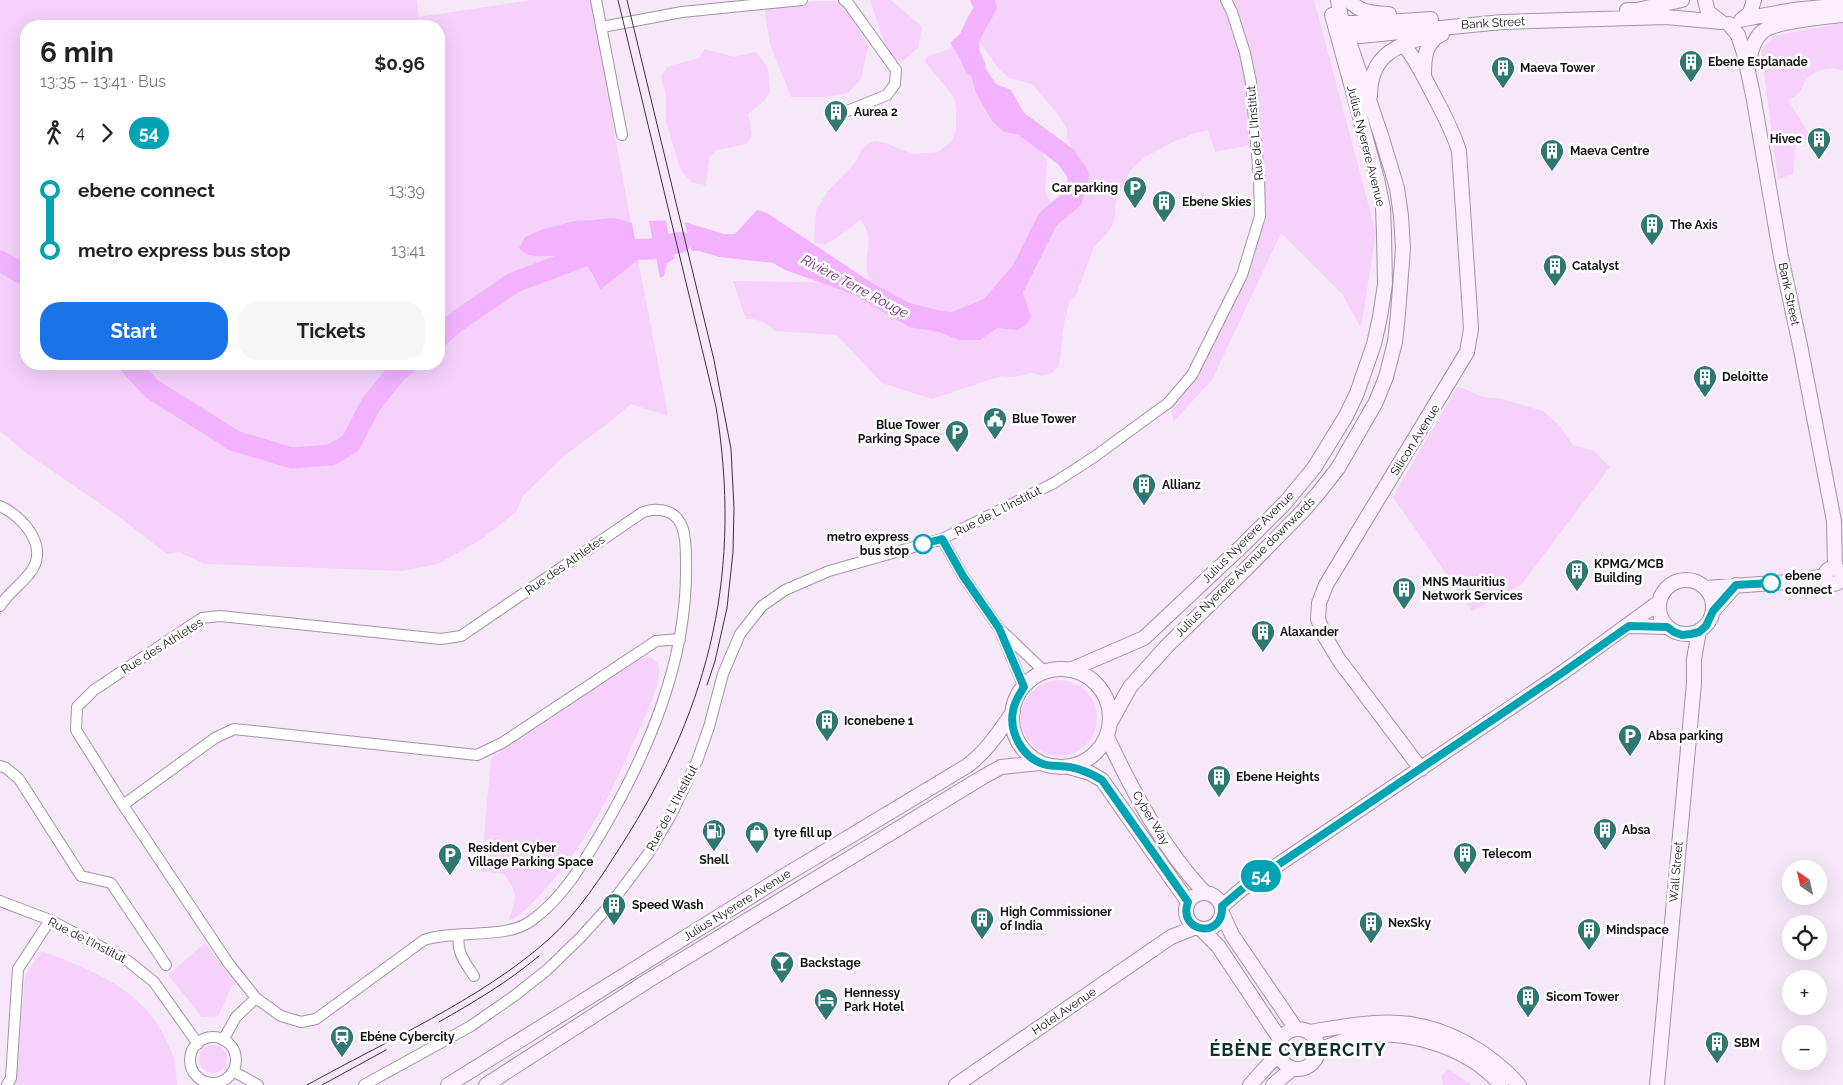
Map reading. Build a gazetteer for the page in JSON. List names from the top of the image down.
{
  "streets": {
    "street": [
      "Bank Street",
      "Rue de L l'Institut",
      "Julius Nyerere Avenue",
      "Silicon Avenue",
      "Rue des Athletes",
      "Julius Nyerere Avenue downwards",
      "Cyber Way",
      "Wall Street",
      "Rue de l'Institut",
      "Hotel Avenue"
    ]
  },
  "crossings": [
    ["Bank Street", "Julius Nyerere Avenue"],
    ["Julius Nyerere Avenue", "Julius Nyerere Avenue downwards"],
    ["Julius Nyerere Avenue", "Cyber Way"],
    ["Julius Nyerere Avenue downwards", "Cyber Way"],
    ["Cyber Way", "Hotel Avenue"]
  ],
  "districts": ["ÉBÈNE CYBERCITY"],
  "water": ["Rivière Terre Rouge"],
  "places": {
    "building": [
      "Ebene Esplanade",
      "Maeva Tower",
      "Aurea 2",
      "Hivec",
      "Maeva Centre",
      "Ebene Skies",
      "The Axis",
      "Catalyst",
      "Deloitte",
      "Allianz",
      "KPMG/MCB Building",
      "MNS Mauritius Network Services",
      "Alaxander",
      "Iconebene 1",
      "Ebene Heights",
      "Absa",
      "Telecom",
      "Speed Wash",
      "High Commissioner of India",
      "NexSky",
      "Mindspace",
      "Sicom Tower",
      "SBM"
    ],
    "parking": [
      "Car parking",
      "Blue Tower Parking Space",
      "Absa parking",
      "Resident Cyber Village Parking Space"
    ],
    "public building": ["Blue Tower"],
    "other": ["metro express bus stop", "ebene connect"],
    "fuel station": ["Shell"],
    "shop": ["tyre fill up"],
    "bar": ["Backstage"],
    "hotel": ["Hennessy Park Hotel"],
    "station": ["Ebéne Cybercity"]
  },
  "lines": ["bus line 54"],
  "north": "top left",
  "page": {
    "on_map": "54",
    "heading": ["6 min", "13:35 – 13:41 · Bus", "$0.96"],
    "legs": ["4", "54"],
    "list": [
      {
        "name": "ebene connect",
        "value": "13:39"
      },
      {
        "name": "metro express bus stop",
        "value": "13:41"
      }
    ],
    "buttons": ["Start", "Tickets"],
    "map_buttons": ["+", "−"]
  }
}
